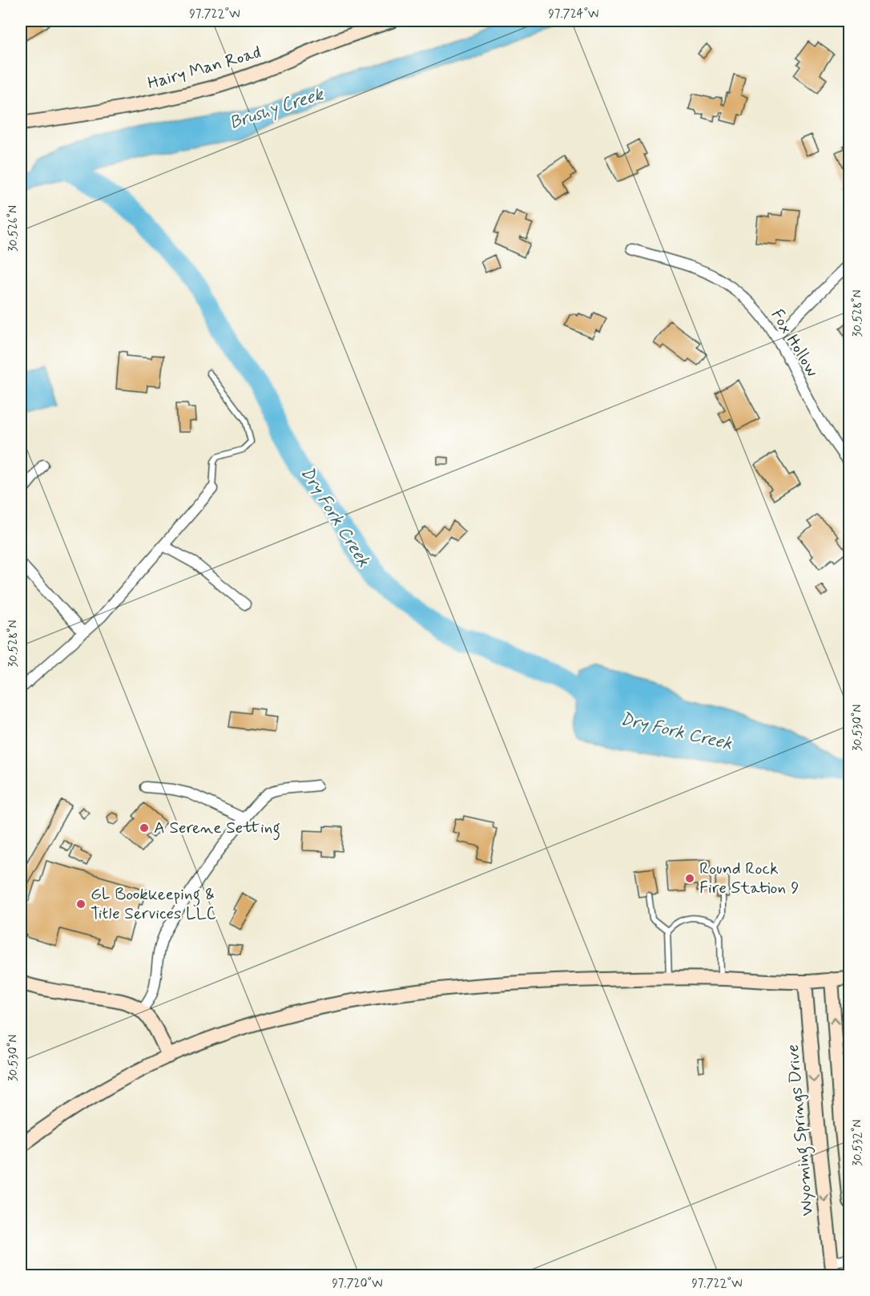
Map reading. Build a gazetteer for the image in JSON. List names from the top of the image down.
{
  "streets": {
    "main road": ["Hairy Man Road", "Wyoming Springs Drive"],
    "street": ["Fox Hollow"]
  },
  "water": ["Brushy Creek", "Dry Fork Creek"],
  "places": ["A Serene Setting", "Round Rock Fire Station 9", "GL Bookkeeping & Title Services LLC"],
  "coordinates": [
    "97.722°W",
    "97.724°W",
    "30.526°N",
    "30.528°N",
    "30.530°N",
    "30.532°N",
    "97.720°W"
  ]
}
